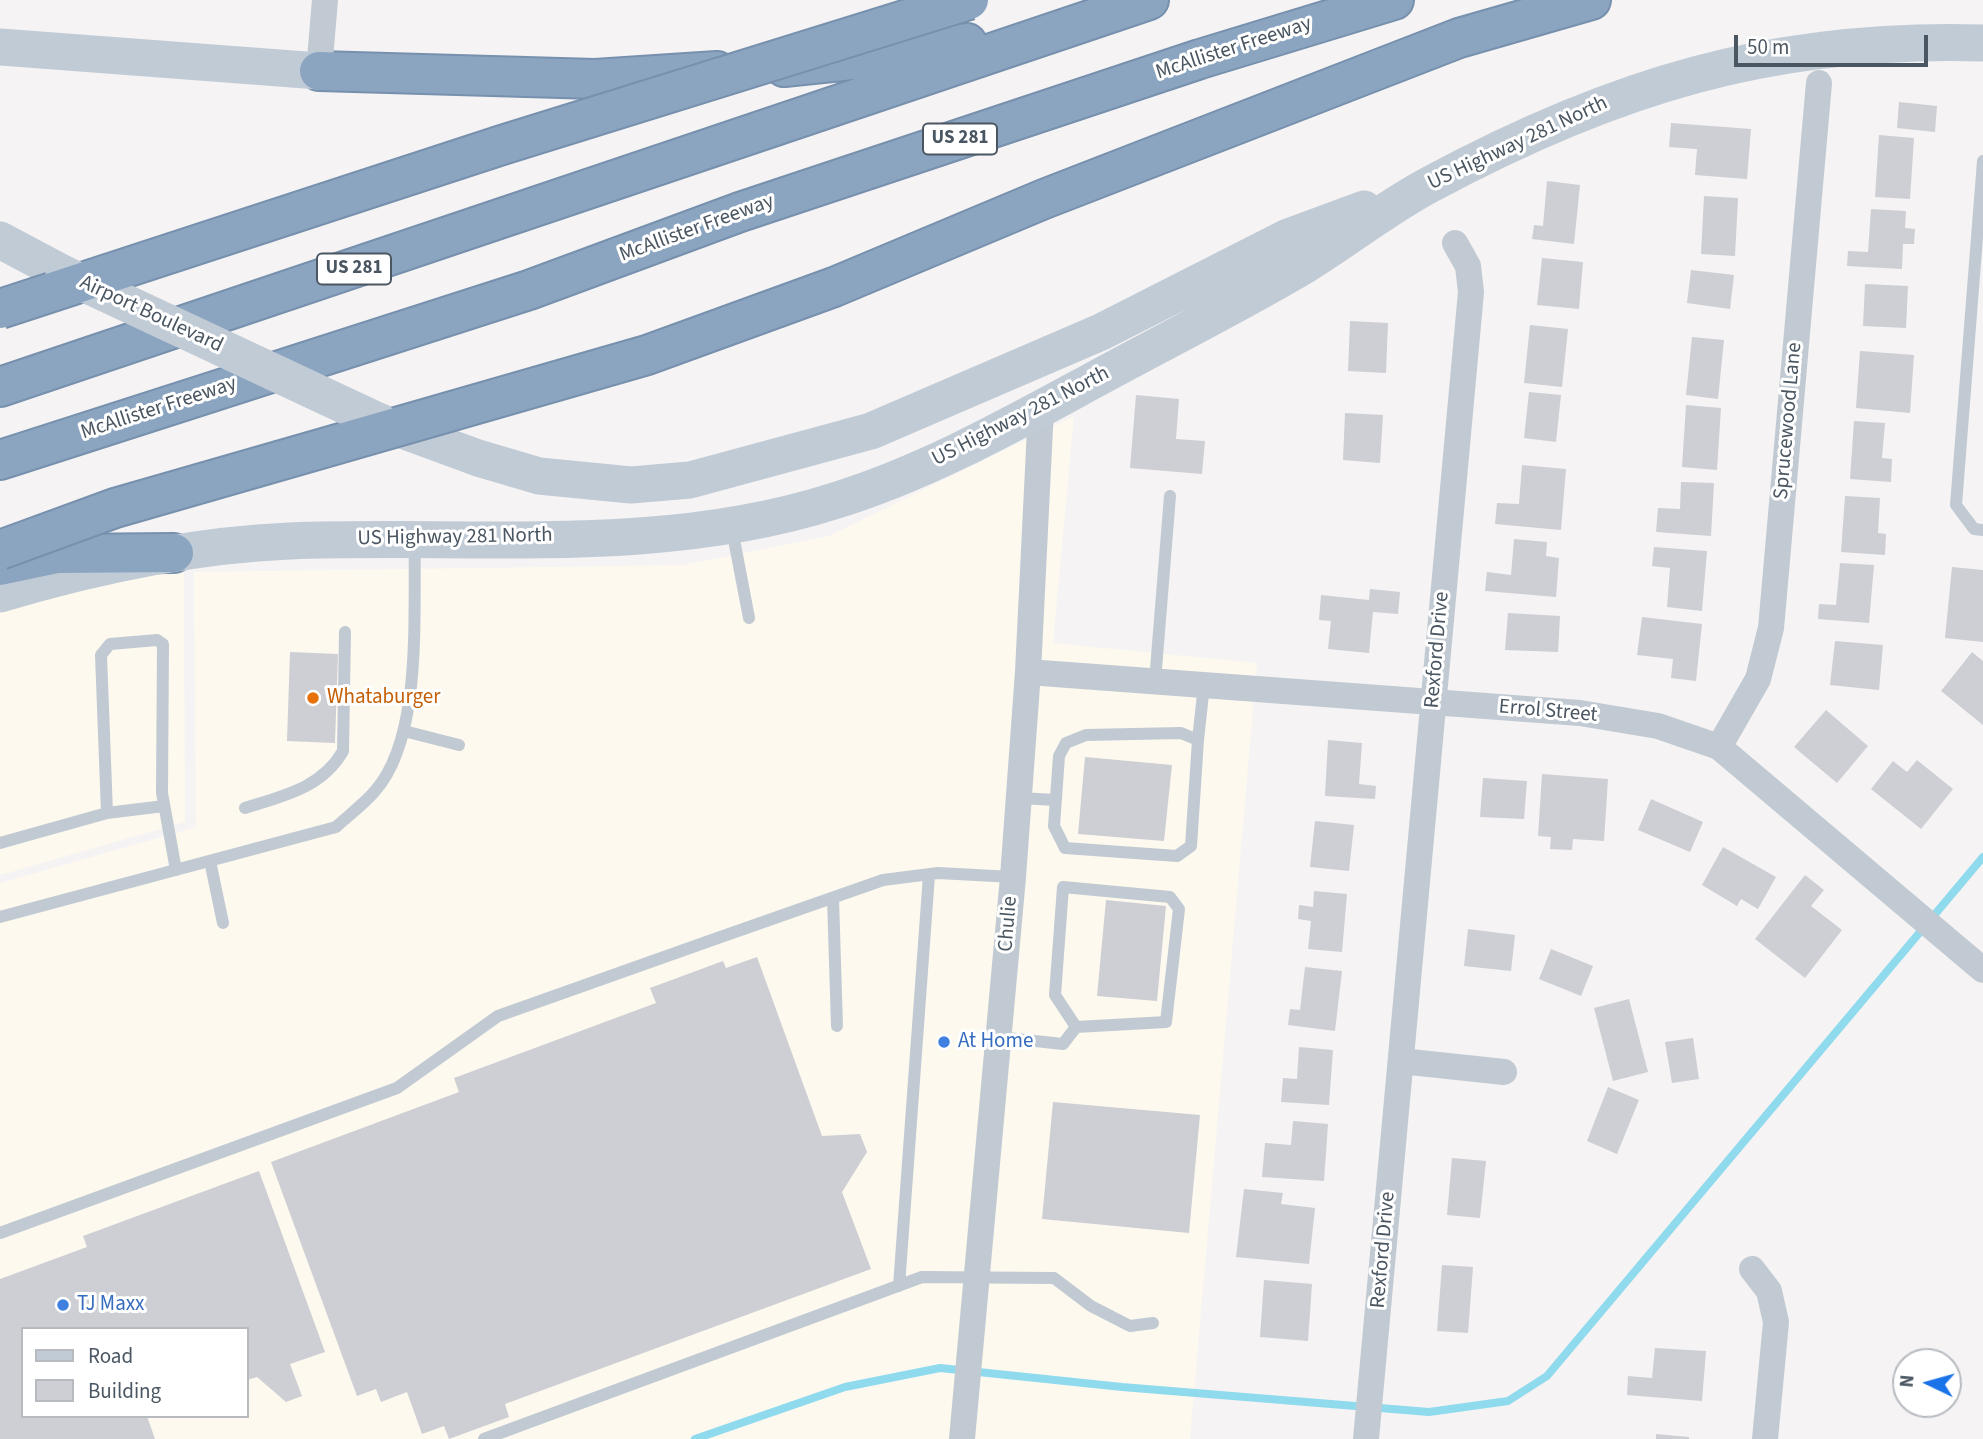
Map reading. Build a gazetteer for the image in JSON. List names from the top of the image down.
{
  "streets": {
    "highway": ["McAllister Freeway", "US 281"],
    "main road": ["US Highway 281 North", "Airport Boulevard"],
    "street": [
      "Sprucewood Lane",
      "Rexford Drive",
      "Errol Street",
      "Chulie"
    ]
  },
  "crossings": [
    ["US Highway 281 North", "Airport Boulevard"],
    ["US Highway 281 North", "Chulie"],
    ["Sprucewood Lane", "Errol Street"],
    ["Rexford Drive", "Errol Street"],
    ["Errol Street", "Chulie"]
  ],
  "places": ["Whataburger", "At Home", "TJ Maxx"],
  "legend": ["Road", "Building"],
  "scale_bar": "50 m",
  "north": "left"
}
